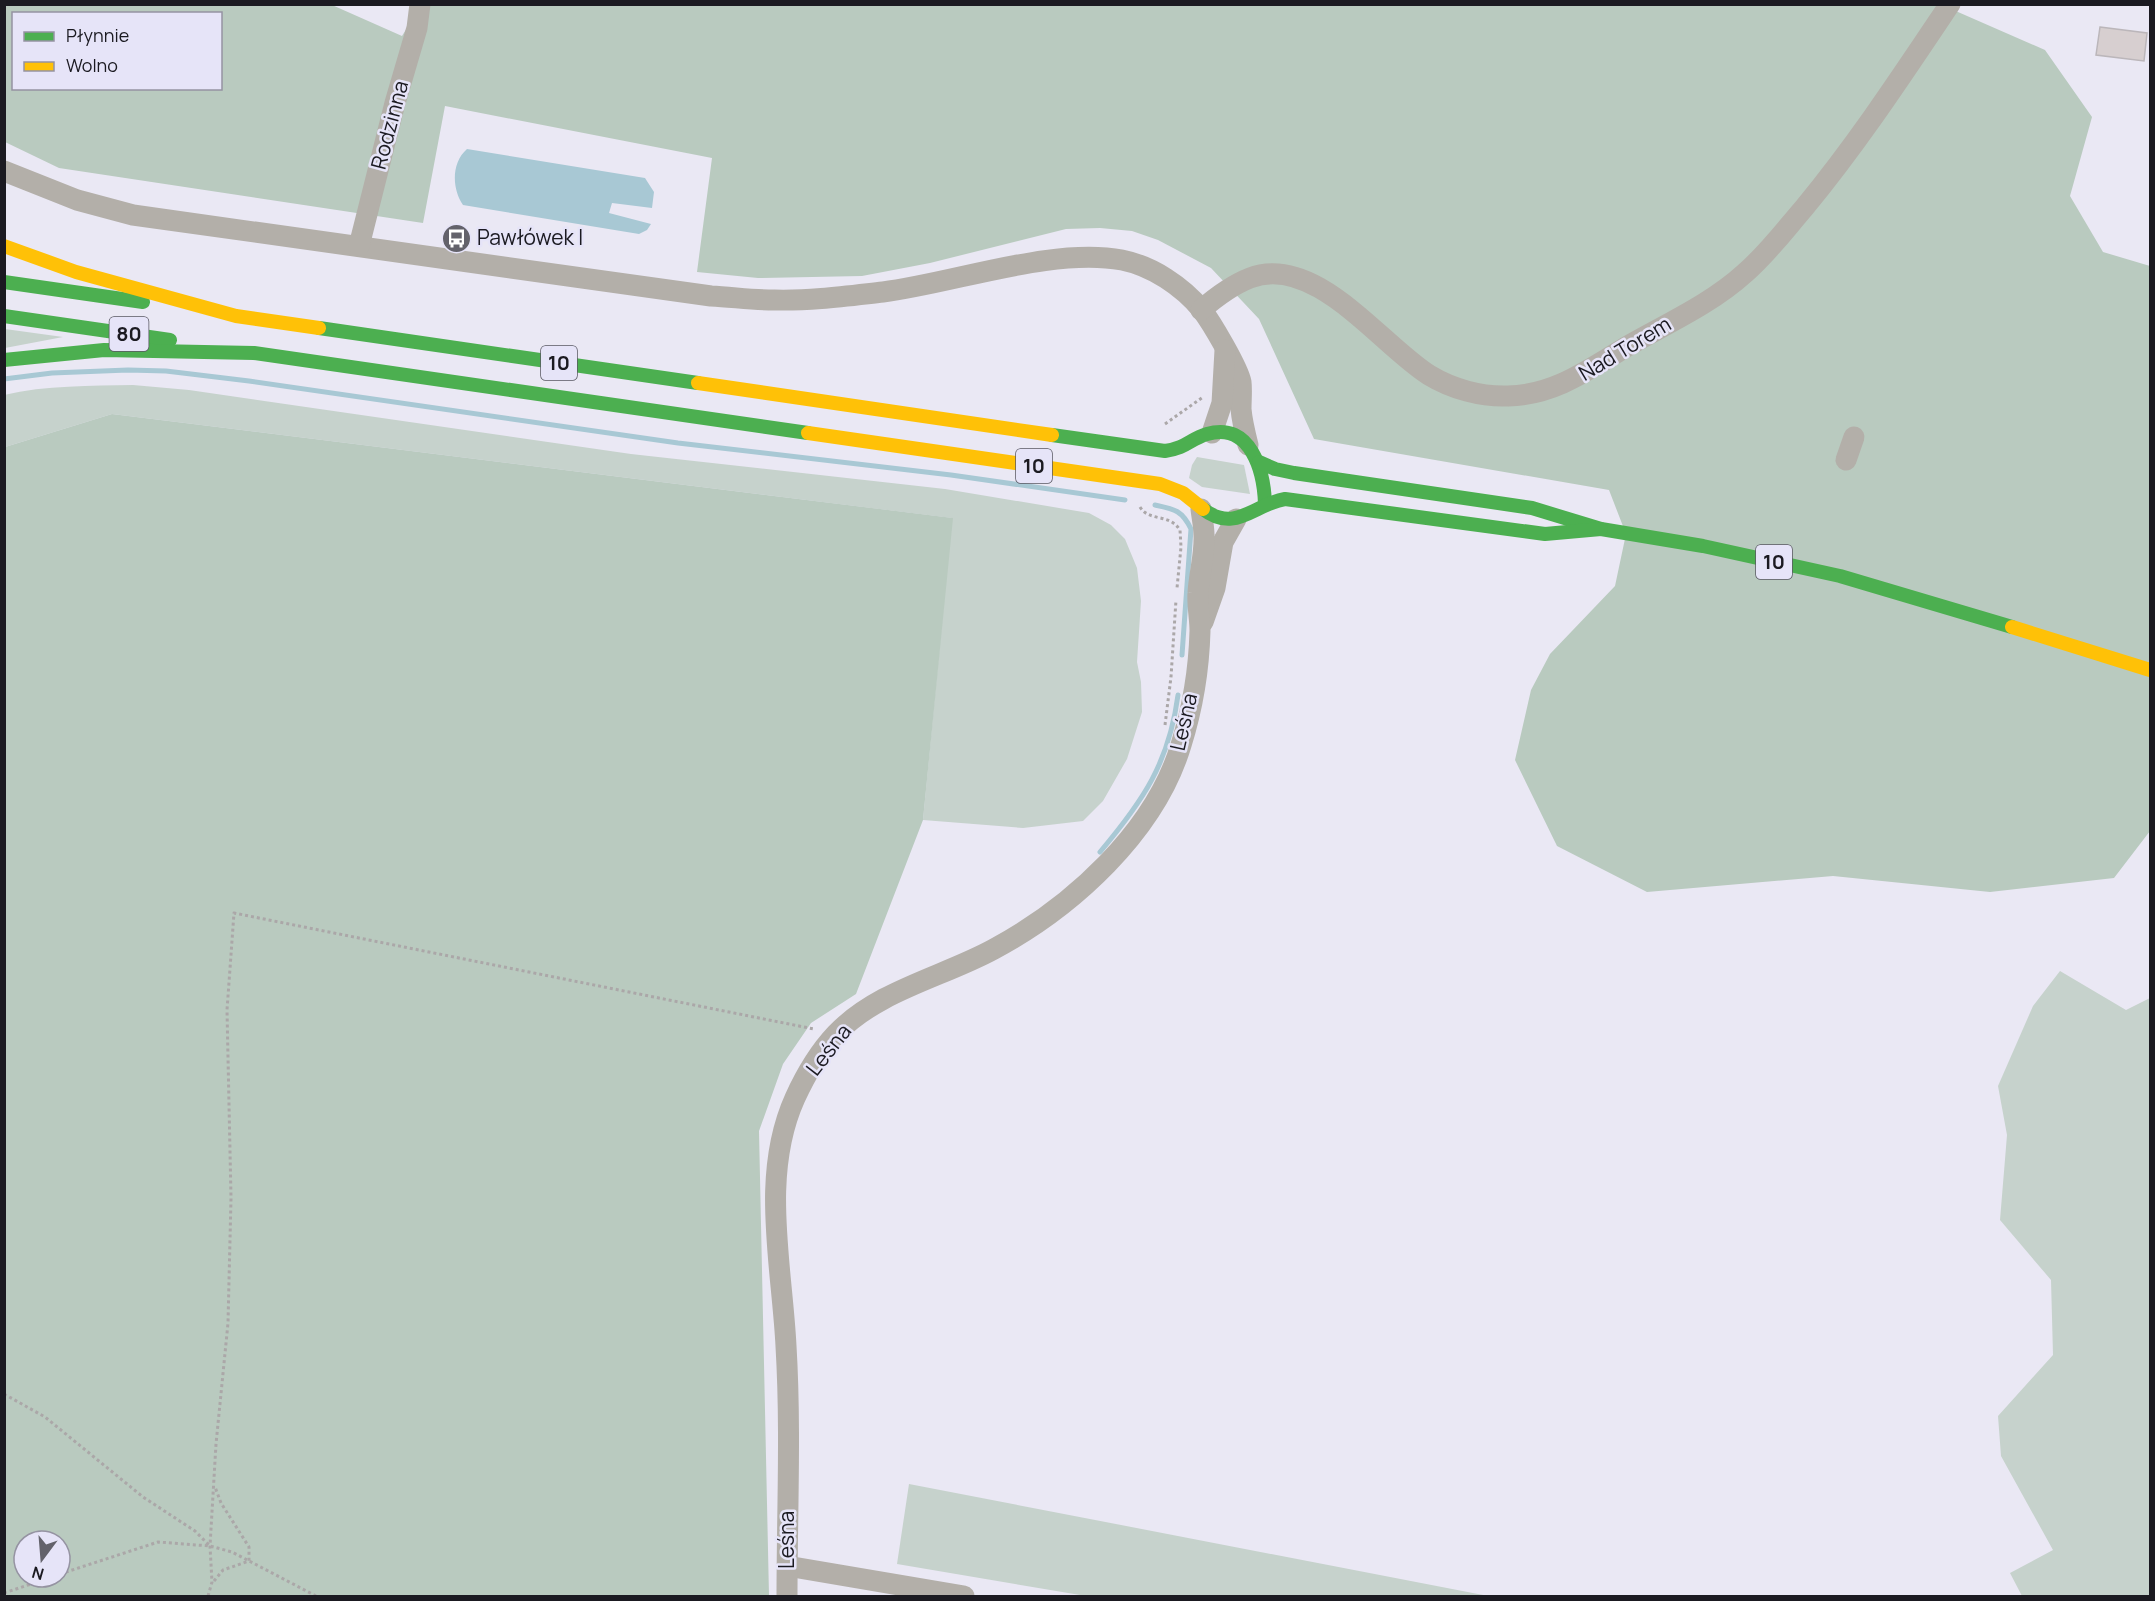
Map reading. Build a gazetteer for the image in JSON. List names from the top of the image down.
{
  "streets": {
    "main road": ["80", "10"],
    "street": ["Rodzinna", "Nad Torem", "Leśna"]
  },
  "crossings": [
    ["80", "10"],
    ["10", "Leśna"]
  ],
  "places": {
    "bus stop": ["Pawłówek I"]
  },
  "legend": ["Płynnie", "Wolno"],
  "north": "bottom"
}
